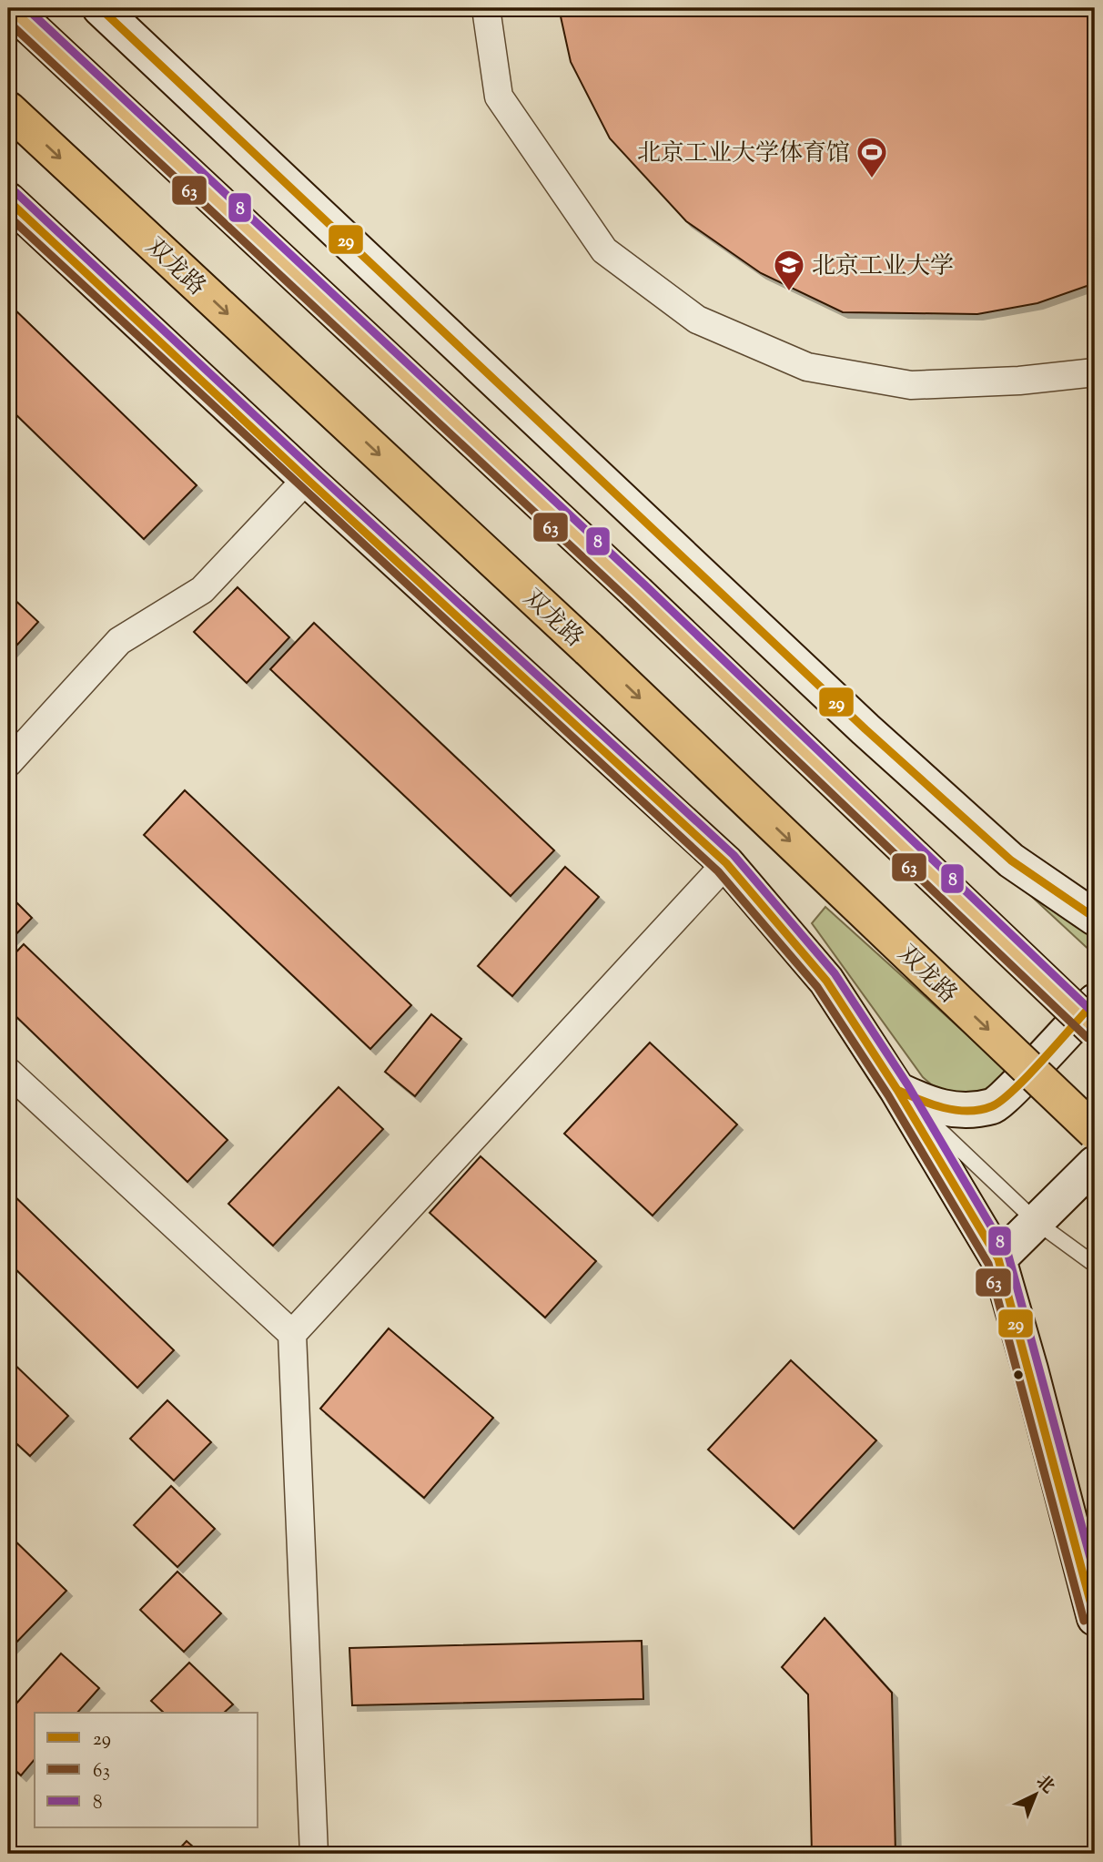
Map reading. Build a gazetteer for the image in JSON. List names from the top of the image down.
{
  "streets": {
    "main road": ["双龙路"]
  },
  "places": {
    "sports": ["北京工业大学体育馆"],
    "school or university": ["北京工业大学"]
  },
  "lines": ["transit line 29", "transit line 8", "transit line 63"],
  "legend": ["29", "63", "8"],
  "north": "top right"
}
